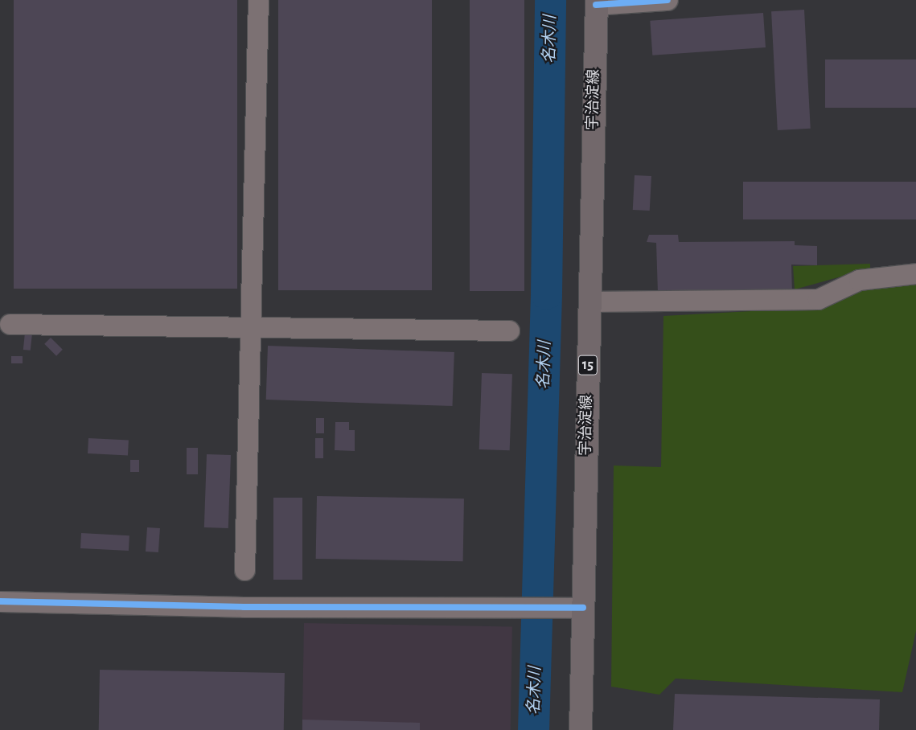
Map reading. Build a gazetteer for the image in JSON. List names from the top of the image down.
{
  "streets": {
    "main road": ["宇治淀線", "15"]
  },
  "water": ["名木川"]
}
